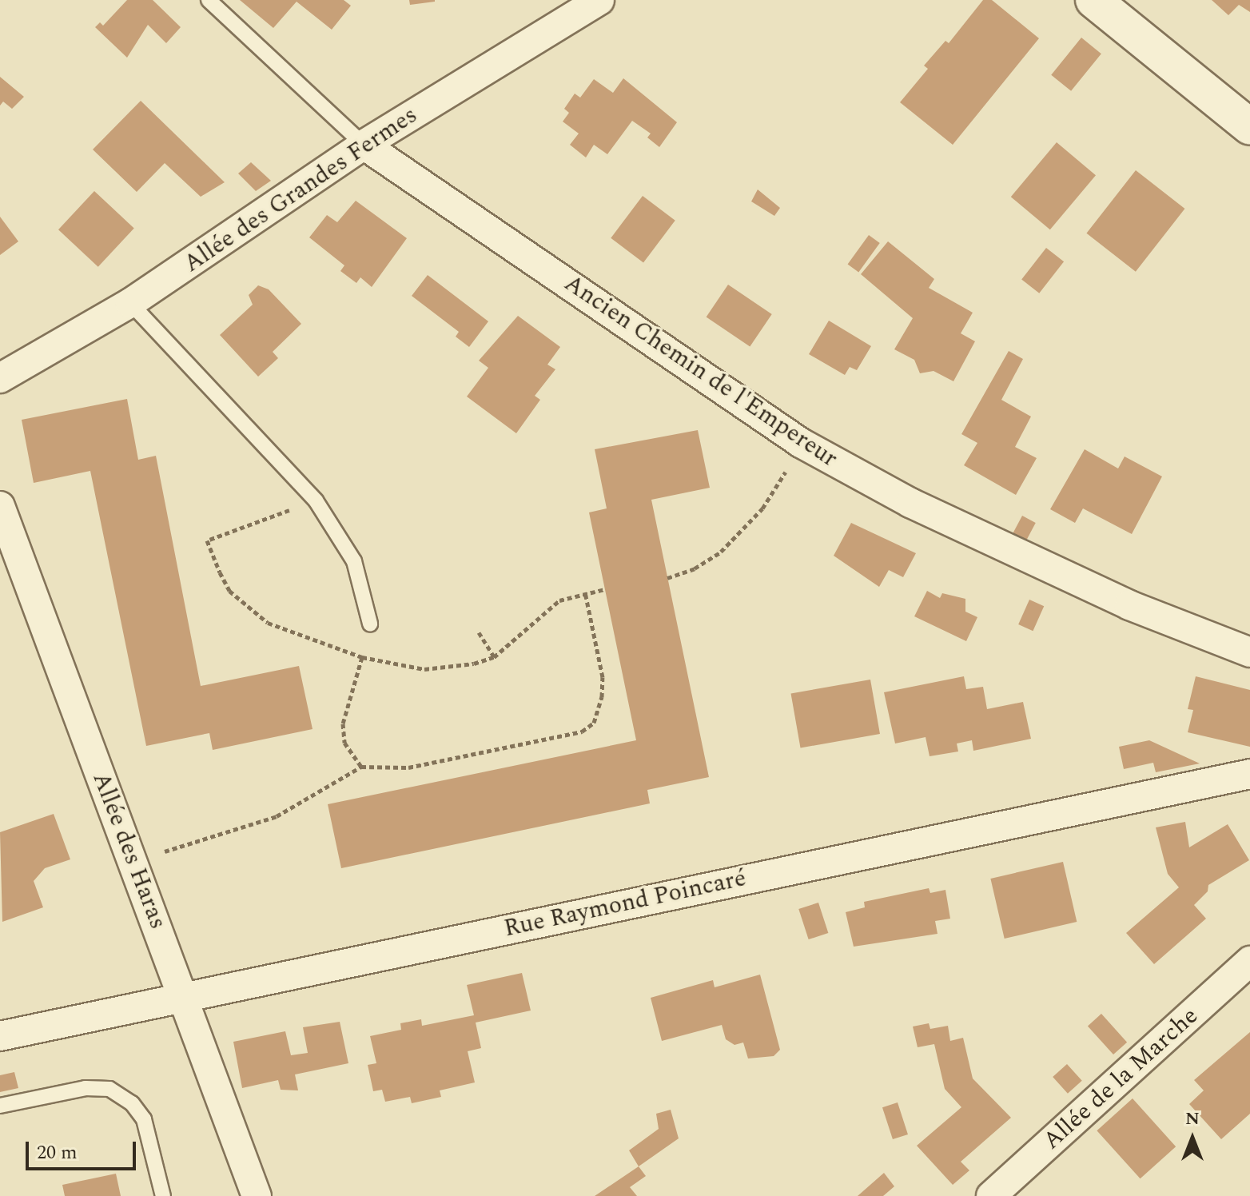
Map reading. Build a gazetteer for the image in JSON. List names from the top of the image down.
{
  "streets": {
    "street": [
      "Allée des Grandes Fermes",
      "Ancien Chemin de l'Empereur",
      "Allée des Haras",
      "Rue Raymond Poincaré",
      "Allée de la Marche"
    ]
  },
  "crossings": [
    ["Allée des Grandes Fermes", "Ancien Chemin de l'Empereur"],
    ["Allée des Haras", "Rue Raymond Poincaré"]
  ],
  "scale_bar": "20 m",
  "north": "top"
}
